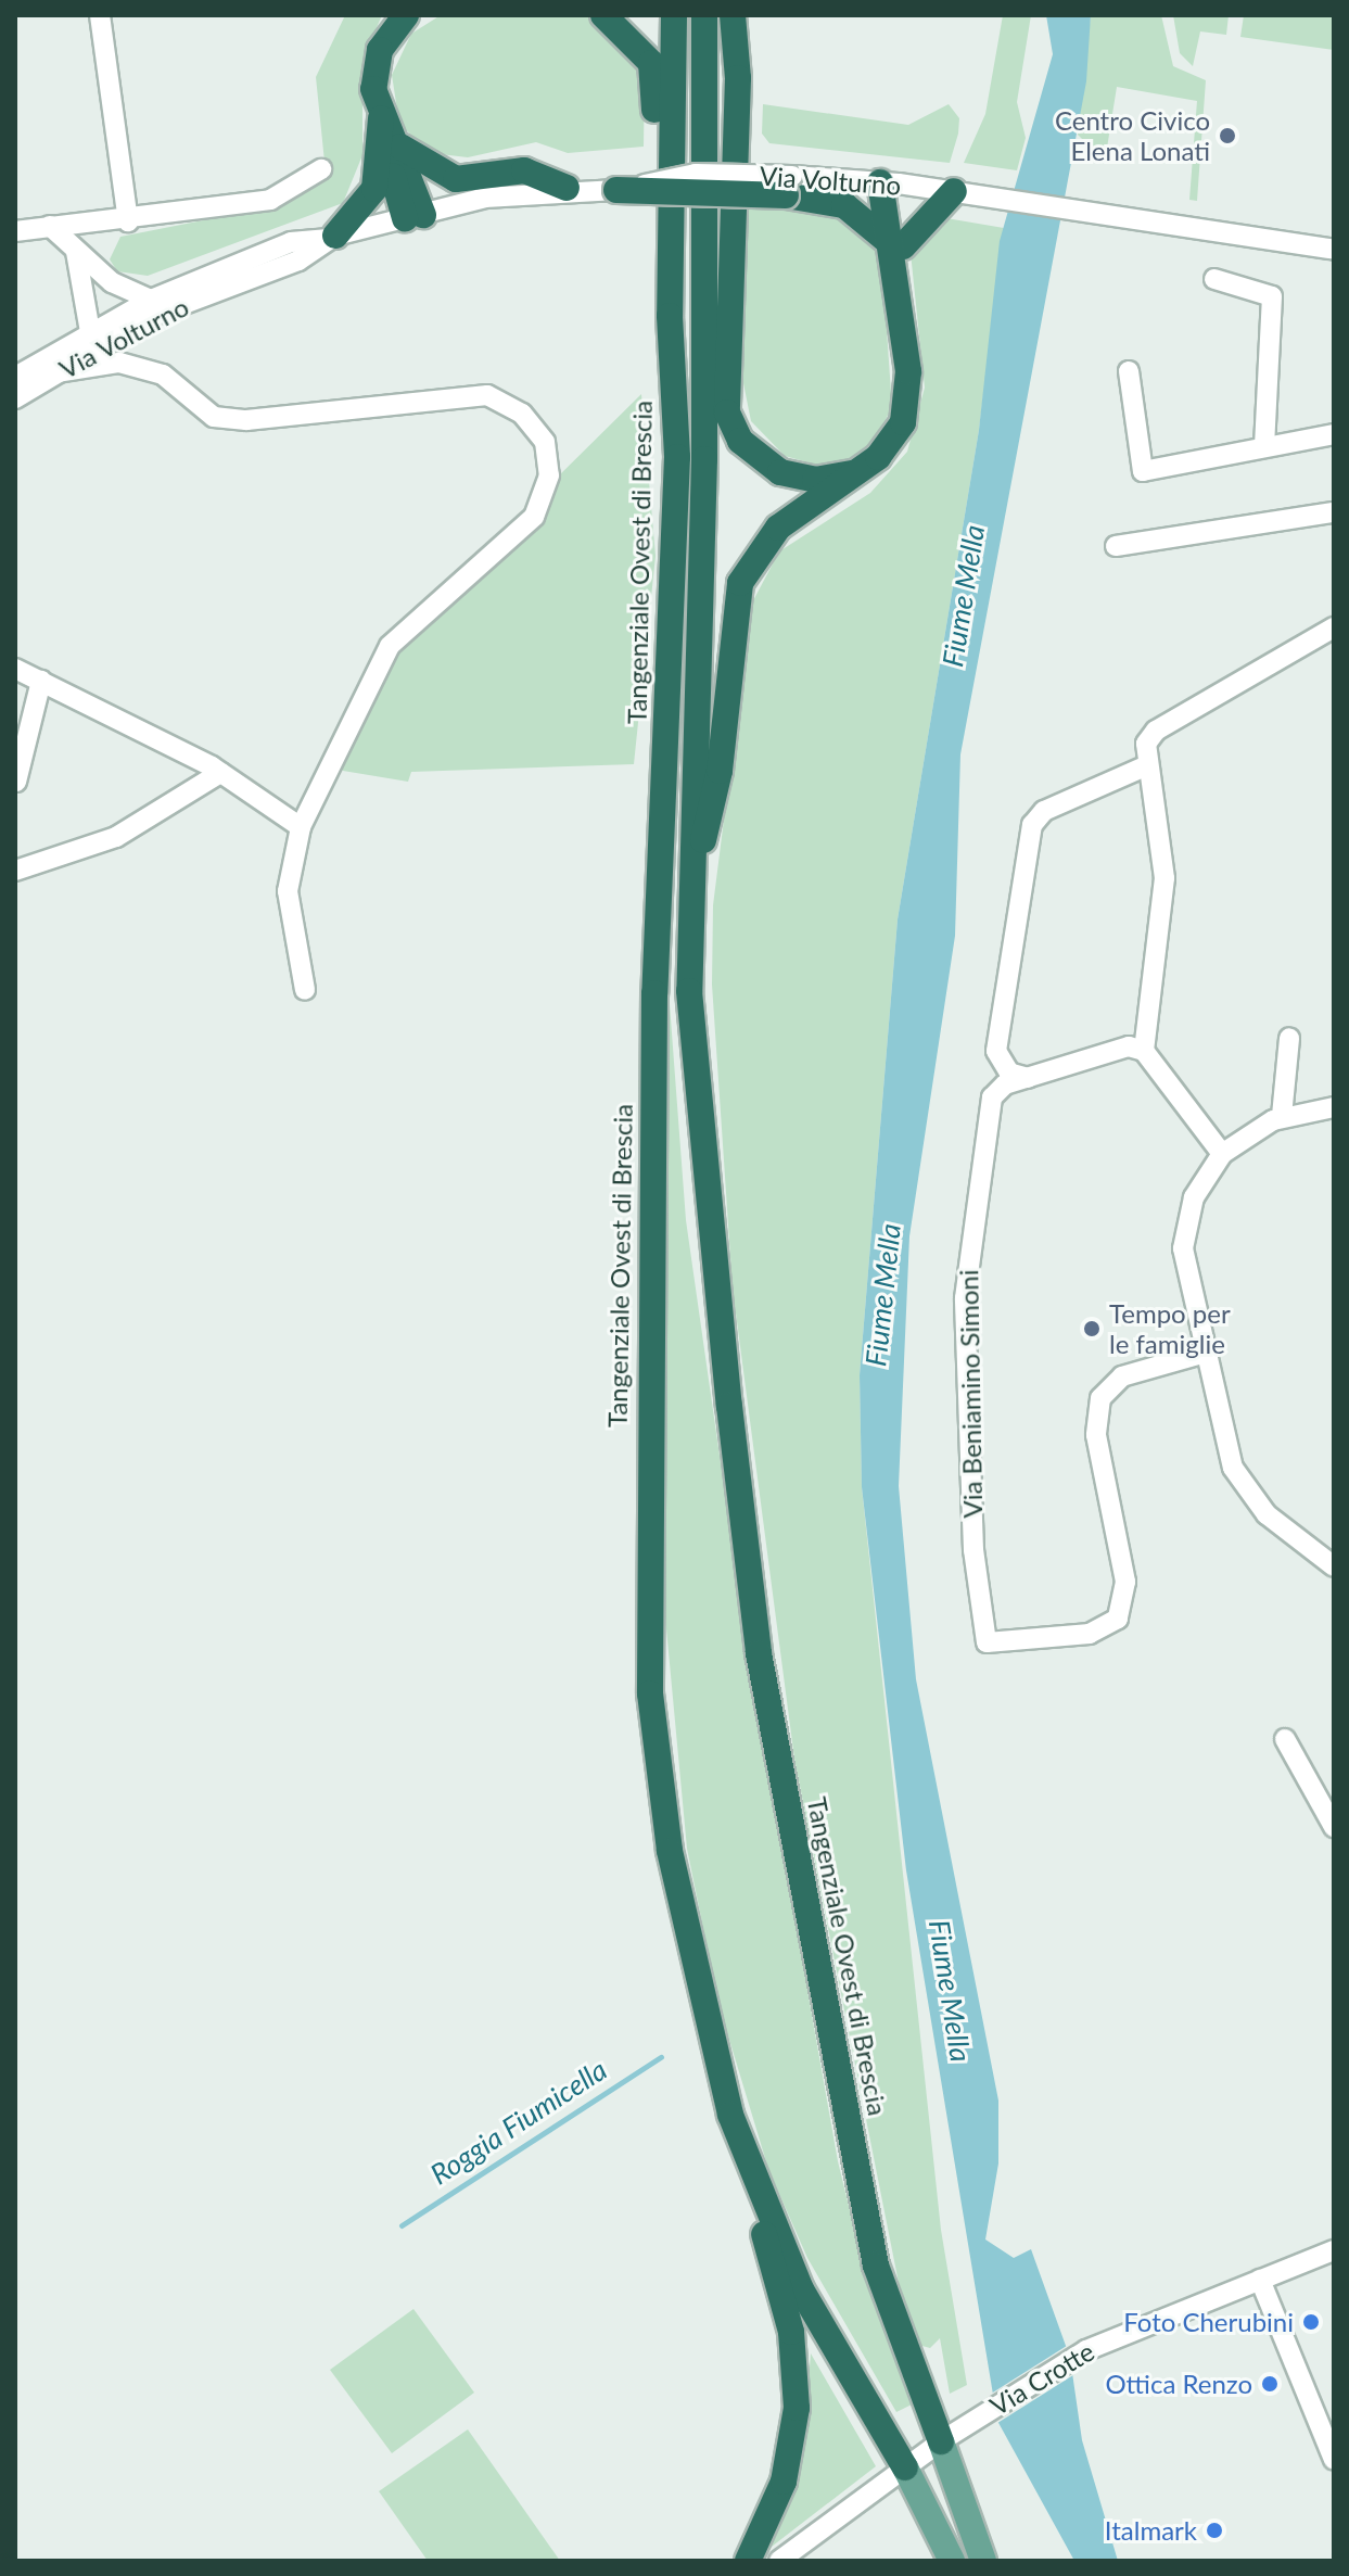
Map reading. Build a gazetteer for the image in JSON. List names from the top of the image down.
{
  "streets": {
    "highway": ["Tangenziale Ovest di Brescia"],
    "street": ["Via Volturno", "Via Beniamino Simoni", "Via Crotte"]
  },
  "crossings": [
    ["Tangenziale Ovest di Brescia", "Via Crotte"]
  ],
  "water": ["Fiume Mella", "Roggia Fiumicella"],
  "places": [
    "Centro Civico Elena Lonati",
    "Tempo per le famiglie",
    "Foto Cherubini",
    "Ottica Renzo",
    "Italmark"
  ]
}
